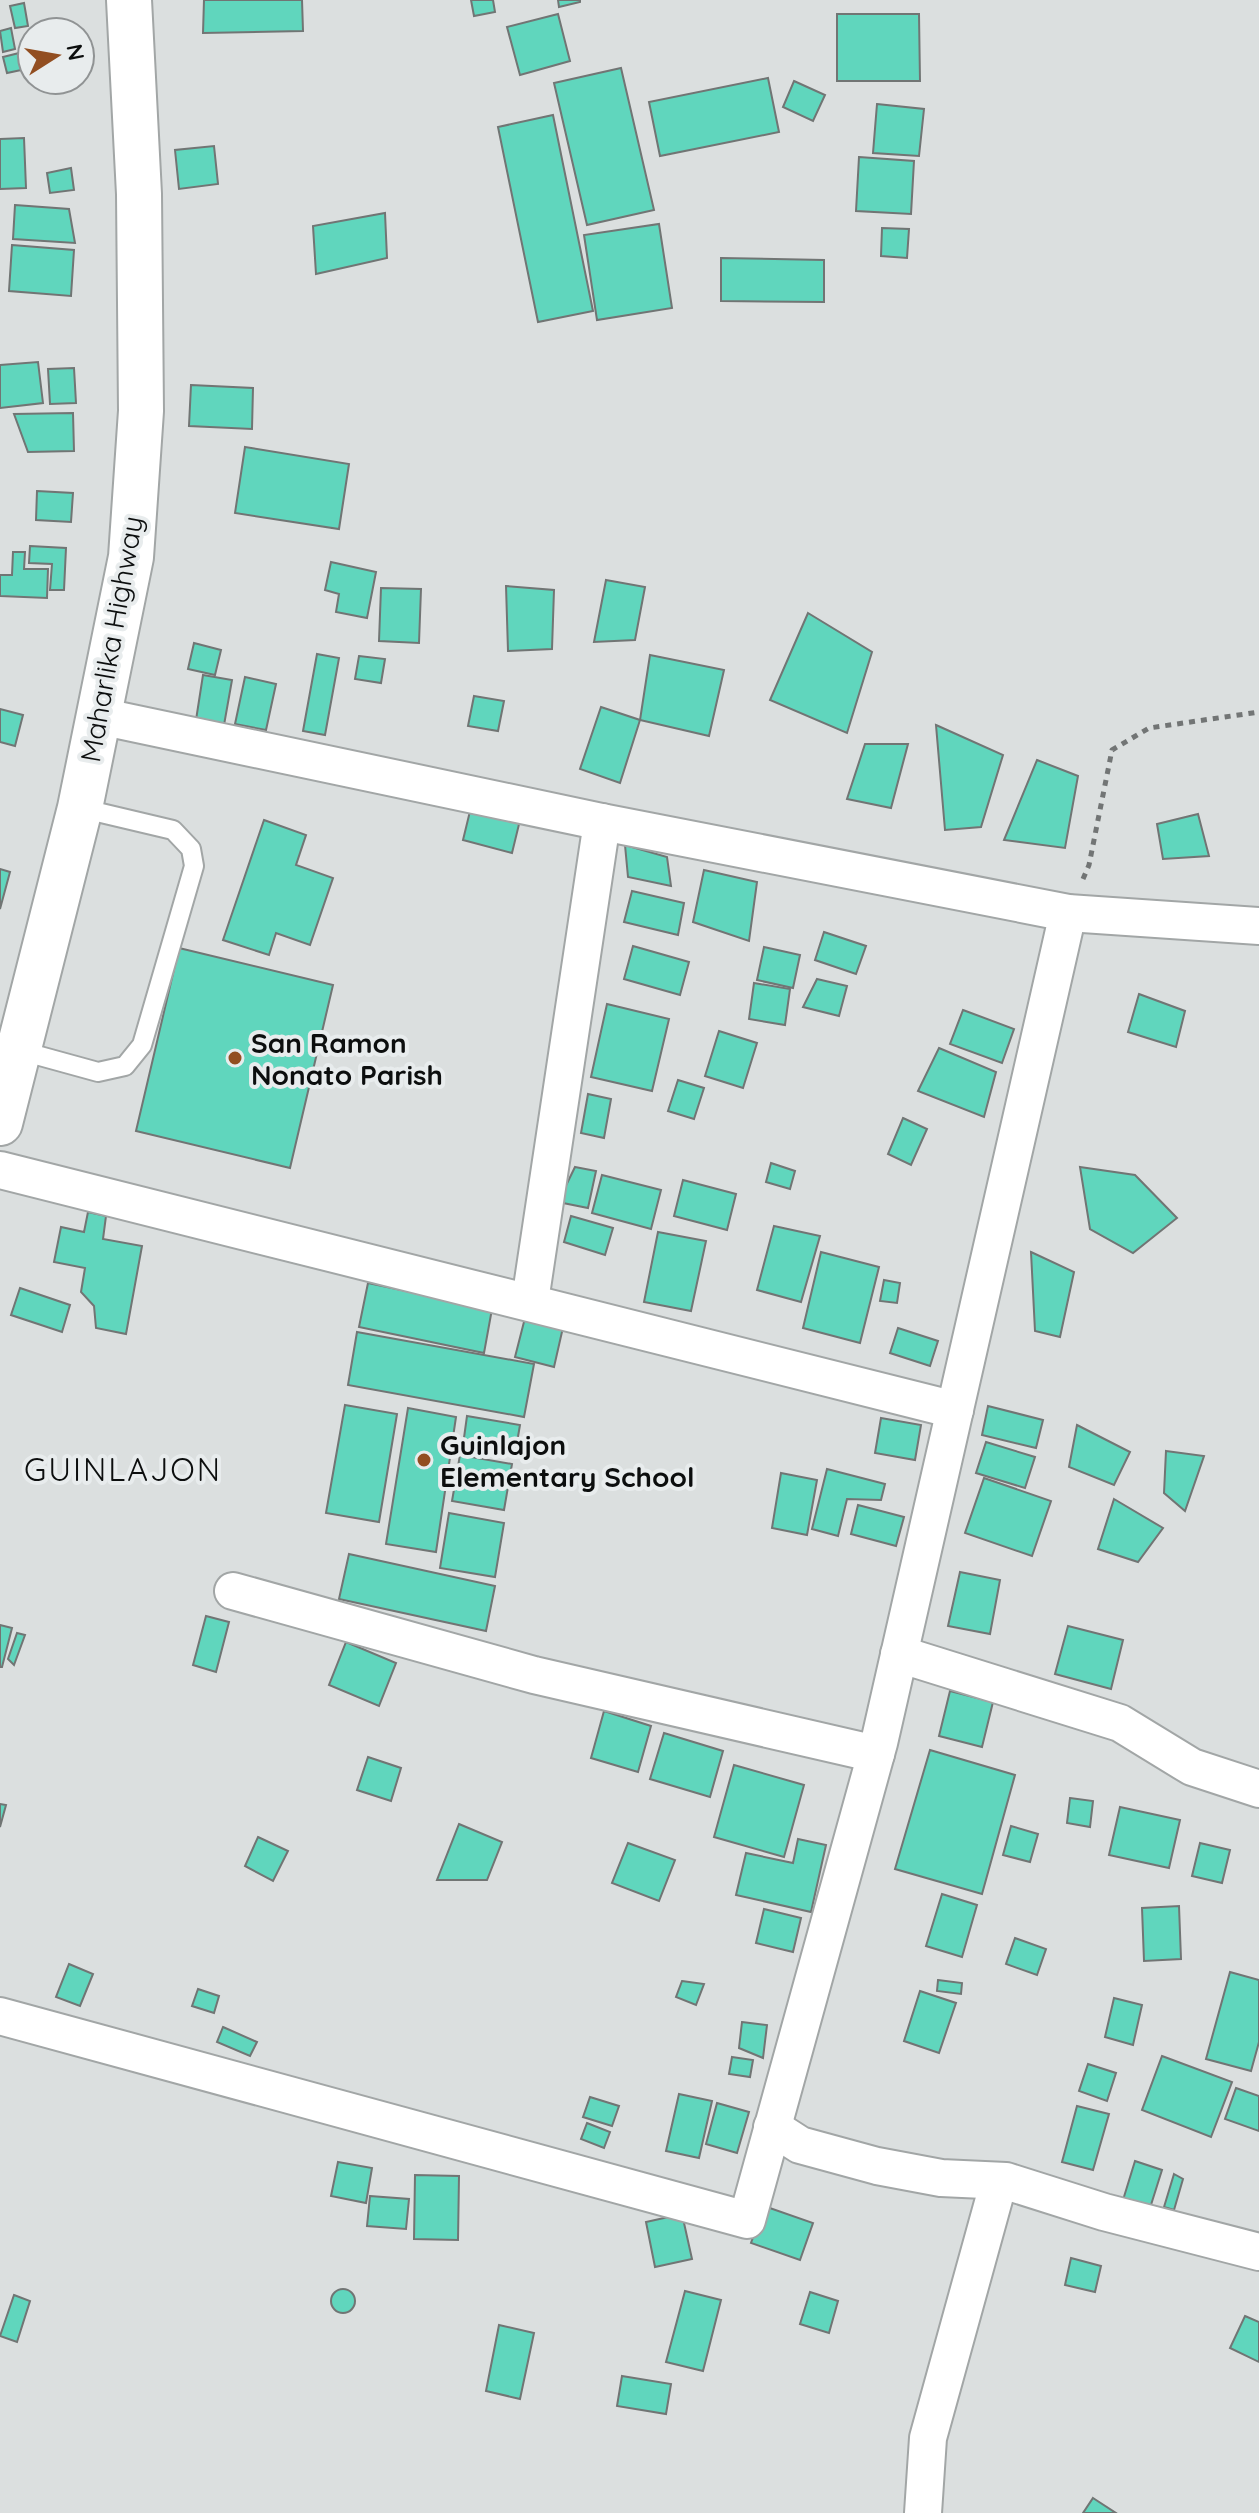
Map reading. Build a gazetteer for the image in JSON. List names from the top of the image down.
{
  "streets": {
    "highway": ["Maharlika Highway"]
  },
  "districts": ["GUINLAJON"],
  "places": ["San Ramon Nonato Parish", "Guinlajon Elementary School"],
  "north": "right"
}
